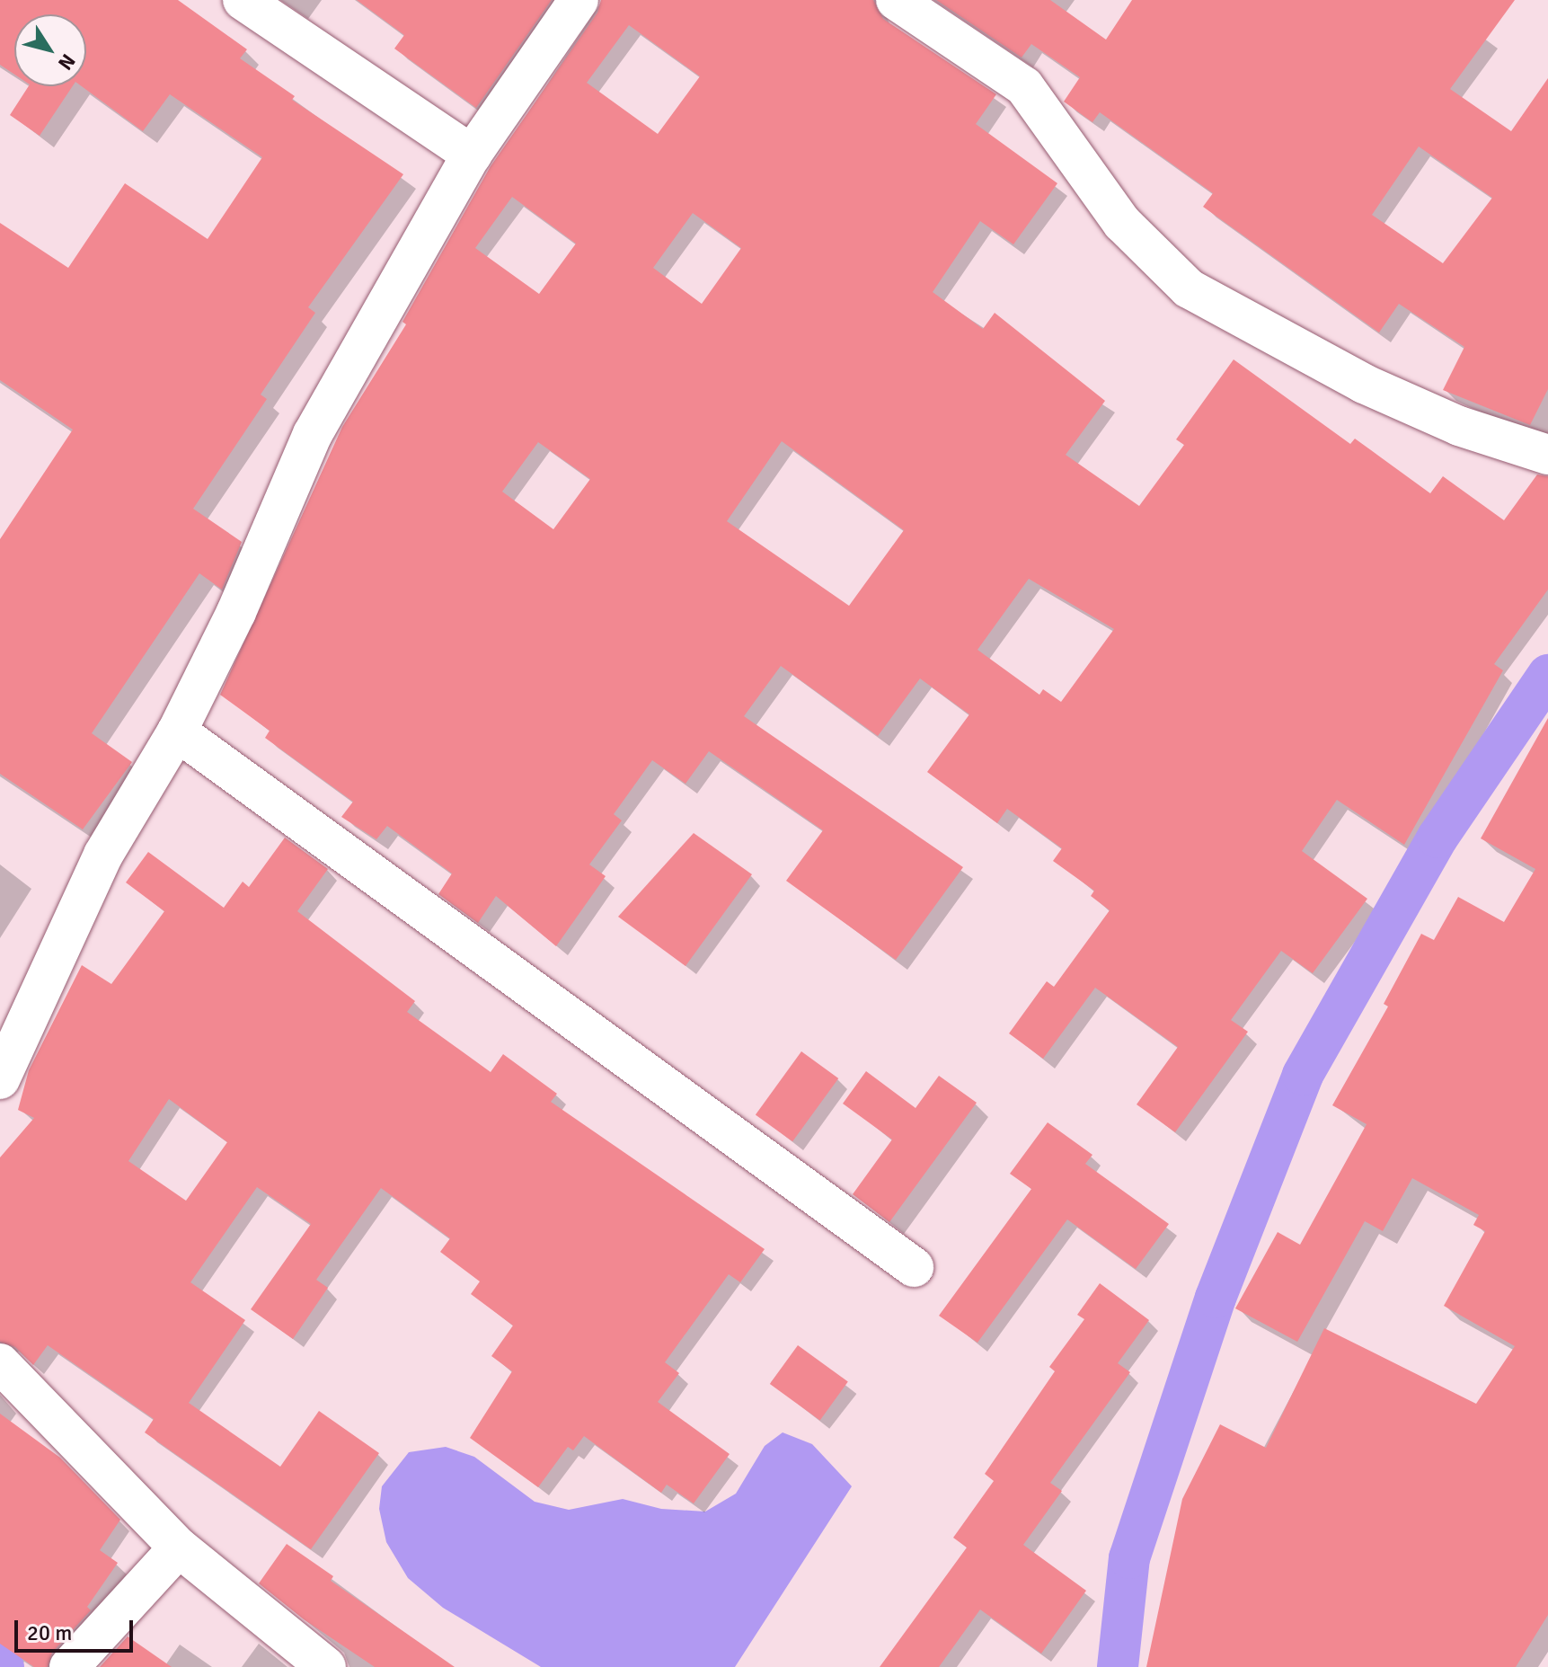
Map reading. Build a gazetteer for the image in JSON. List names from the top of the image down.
{
  "scale_bar": "20 m",
  "north": "bottom right"
}
